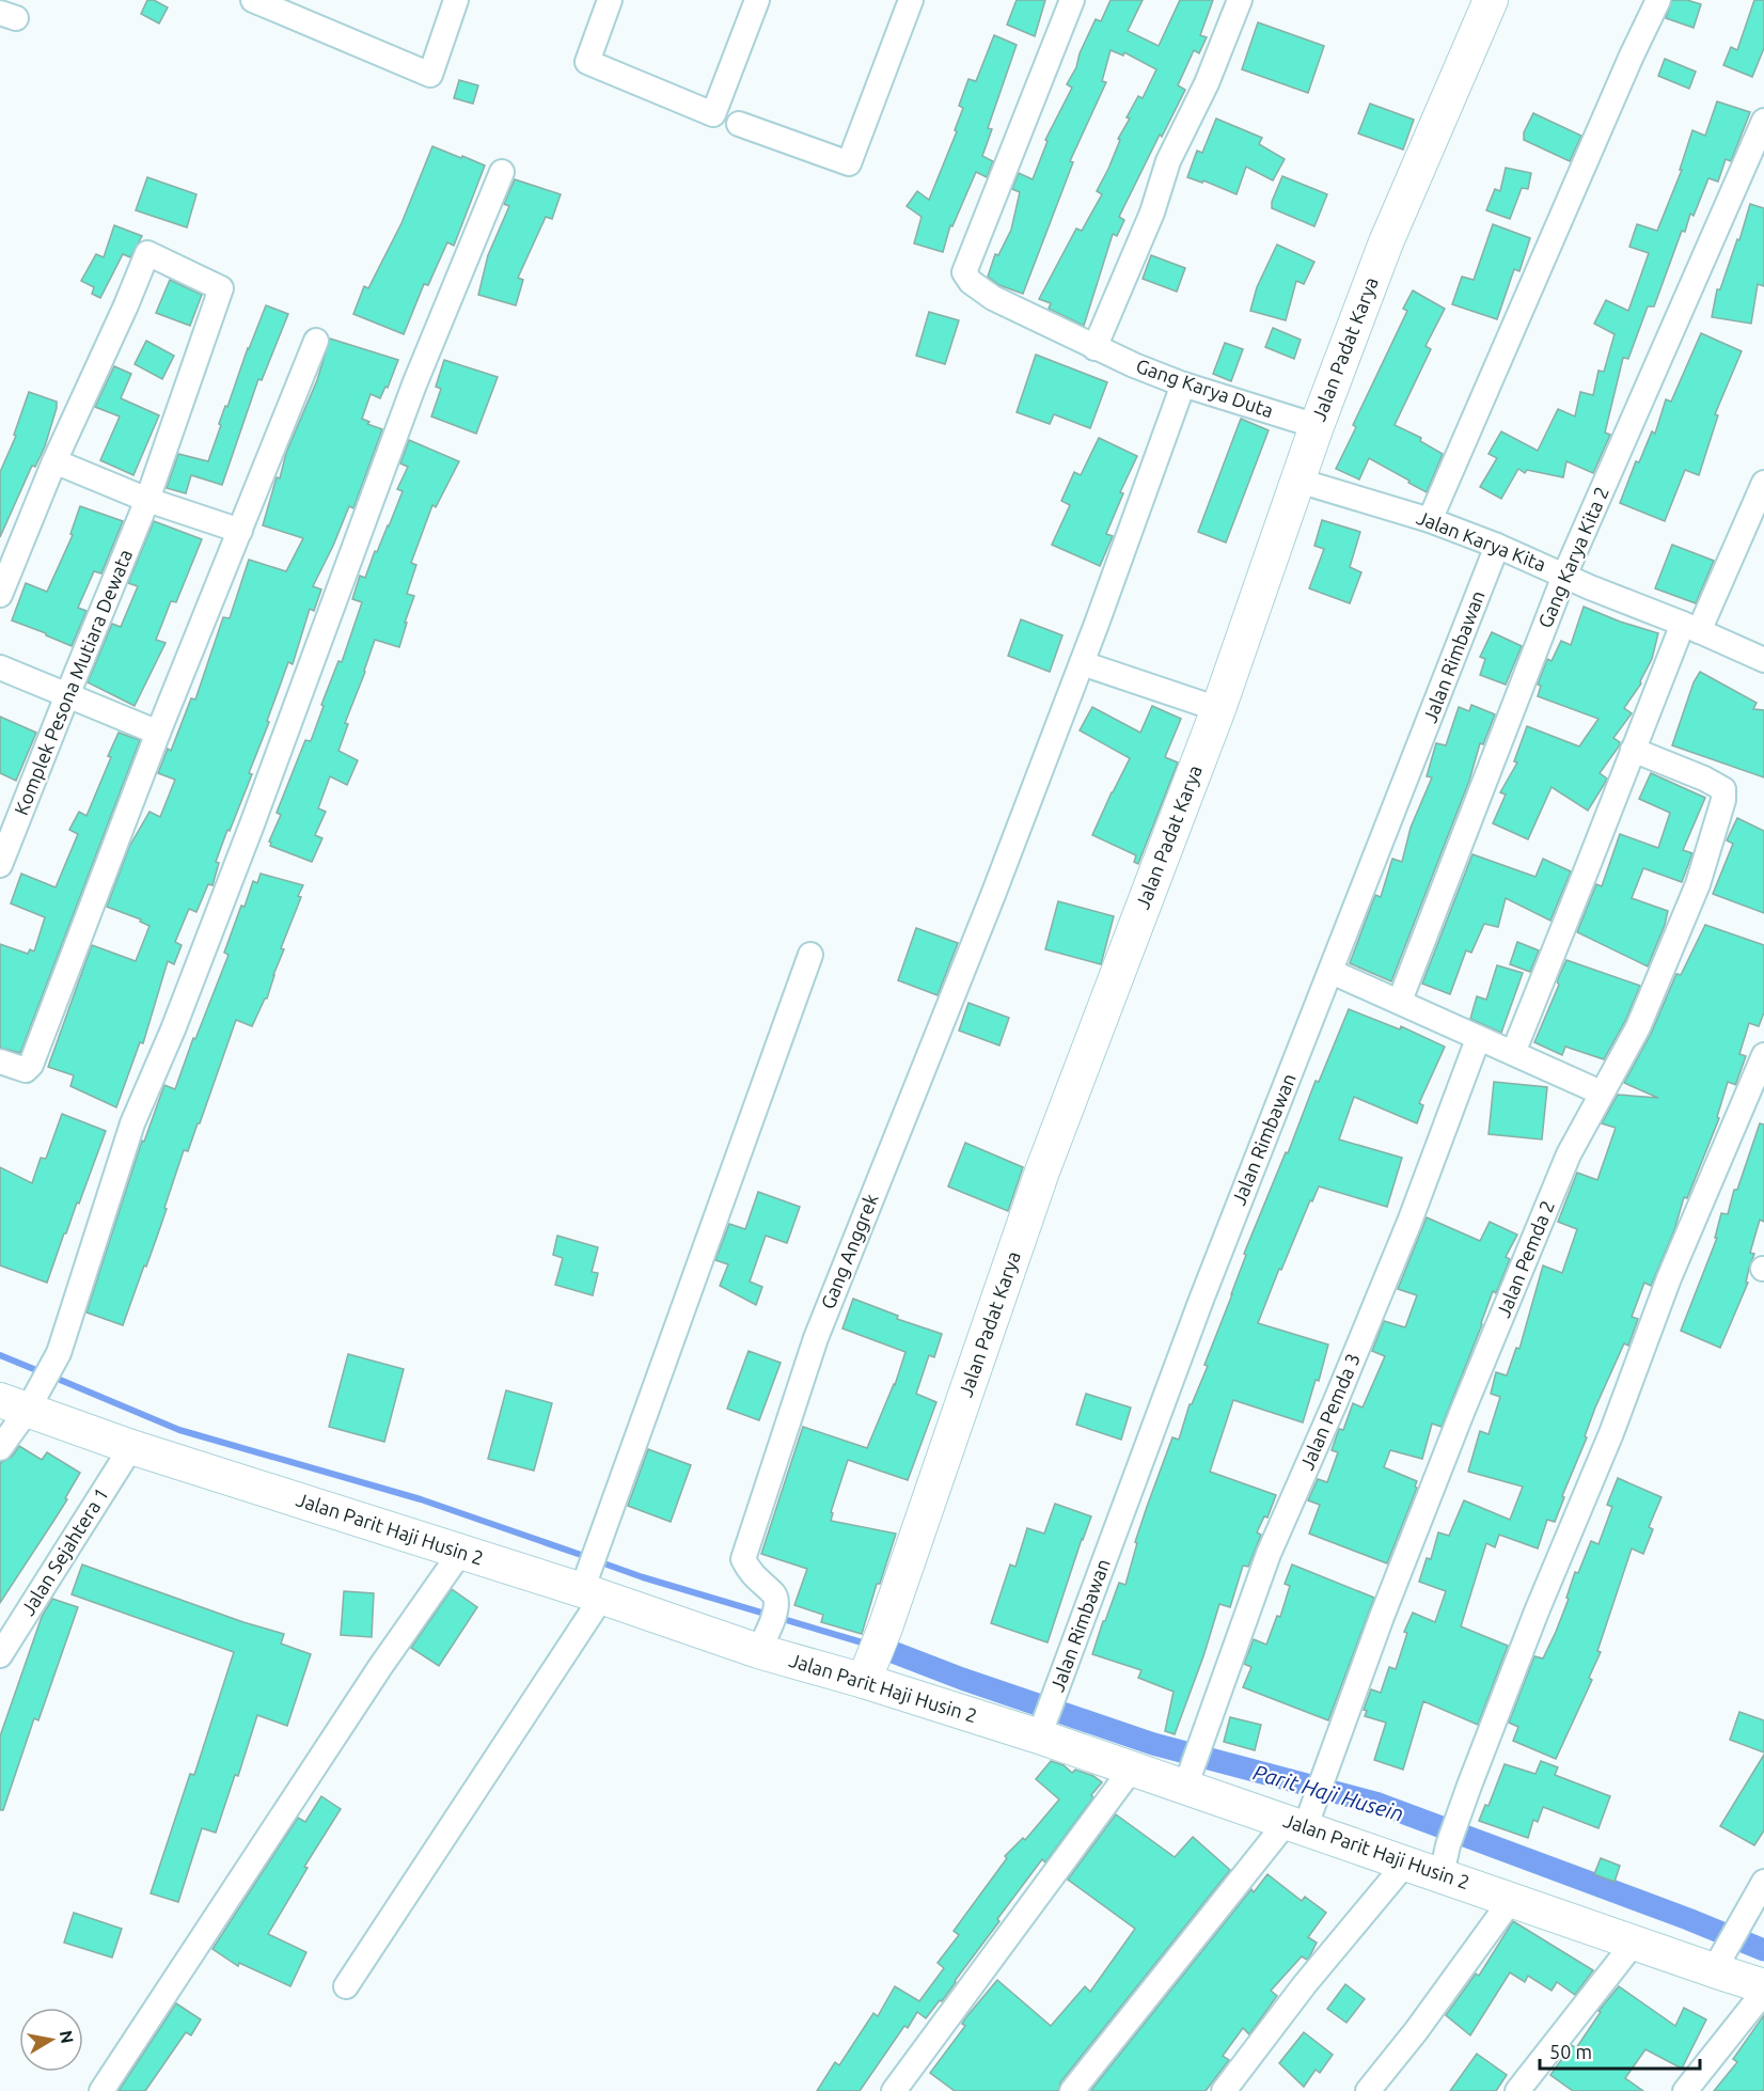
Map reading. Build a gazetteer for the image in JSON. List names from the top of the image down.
{
  "streets": {
    "street": [
      "Jalan Padat Karya",
      "Gang Karya Duta",
      "Jalan Karya Kita",
      "Gang Karya Kita 2",
      "Jalan Rimbawan",
      "Komplek Pesona Mutiara Dewata",
      "Gang Anggrek",
      "Jalan Pemda 2",
      "Jalan Pemda 3",
      "Jalan Parit Haji Husin 2",
      "Jalan Sejahtera 1"
    ]
  },
  "crossings": [
    ["Jalan Padat Karya", "Gang Karya Duta"],
    ["Jalan Padat Karya", "Jalan Karya Kita"],
    ["Jalan Padat Karya", "Jalan Parit Haji Husin 2"],
    ["Jalan Karya Kita", "Gang Karya Kita 2"],
    ["Jalan Karya Kita", "Jalan Rimbawan"],
    ["Jalan Rimbawan", "Jalan Parit Haji Husin 2"],
    ["Gang Anggrek", "Jalan Parit Haji Husin 2"],
    ["Jalan Pemda 2", "Jalan Parit Haji Husin 2"],
    ["Jalan Pemda 3", "Jalan Parit Haji Husin 2"],
    ["Jalan Parit Haji Husin 2", "Jalan Sejahtera 1"]
  ],
  "water": ["Parit Haji Husein"],
  "scale_bar": "50 m",
  "north": "right"
}
